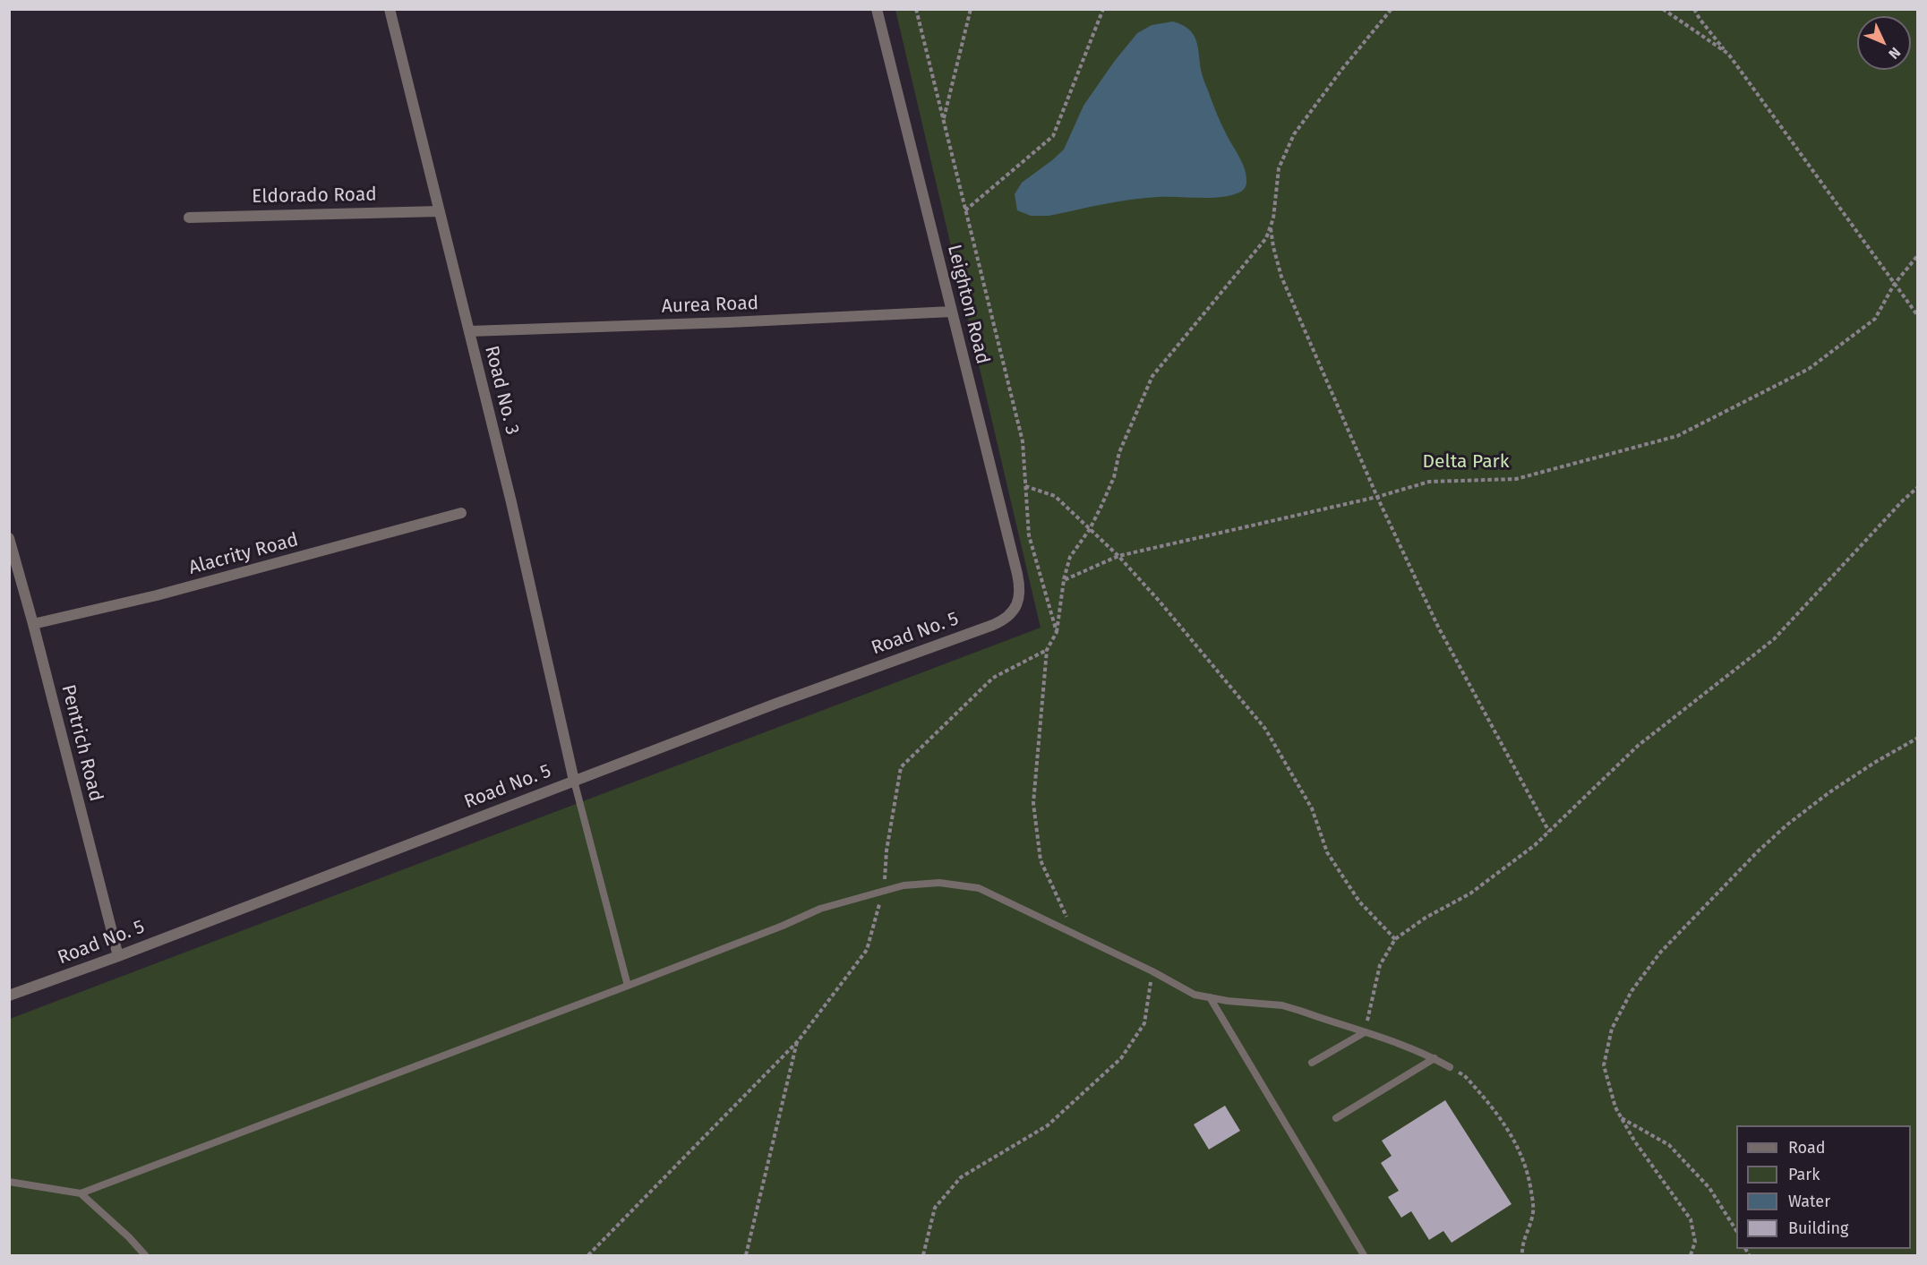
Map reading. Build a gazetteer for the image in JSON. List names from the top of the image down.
{
  "streets": {
    "street": [
      "Eldorado Road",
      "Leighton Road",
      "Aurea Road",
      "Road No. 3",
      "Alacrity Road",
      "Road No. 5",
      "Pentrich Road"
    ]
  },
  "crossings": [
    ["Eldorado Road", "Road No. 3"],
    ["Leighton Road", "Aurea Road"],
    ["Leighton Road", "Road No. 5"],
    ["Aurea Road", "Road No. 3"],
    ["Road No. 3", "Road No. 5"],
    ["Alacrity Road", "Pentrich Road"],
    ["Road No. 5", "Pentrich Road"]
  ],
  "parks": ["Delta Park"],
  "legend": [
    "Road",
    "Park",
    "Water",
    "Building"
  ],
  "north": "bottom right"
}
